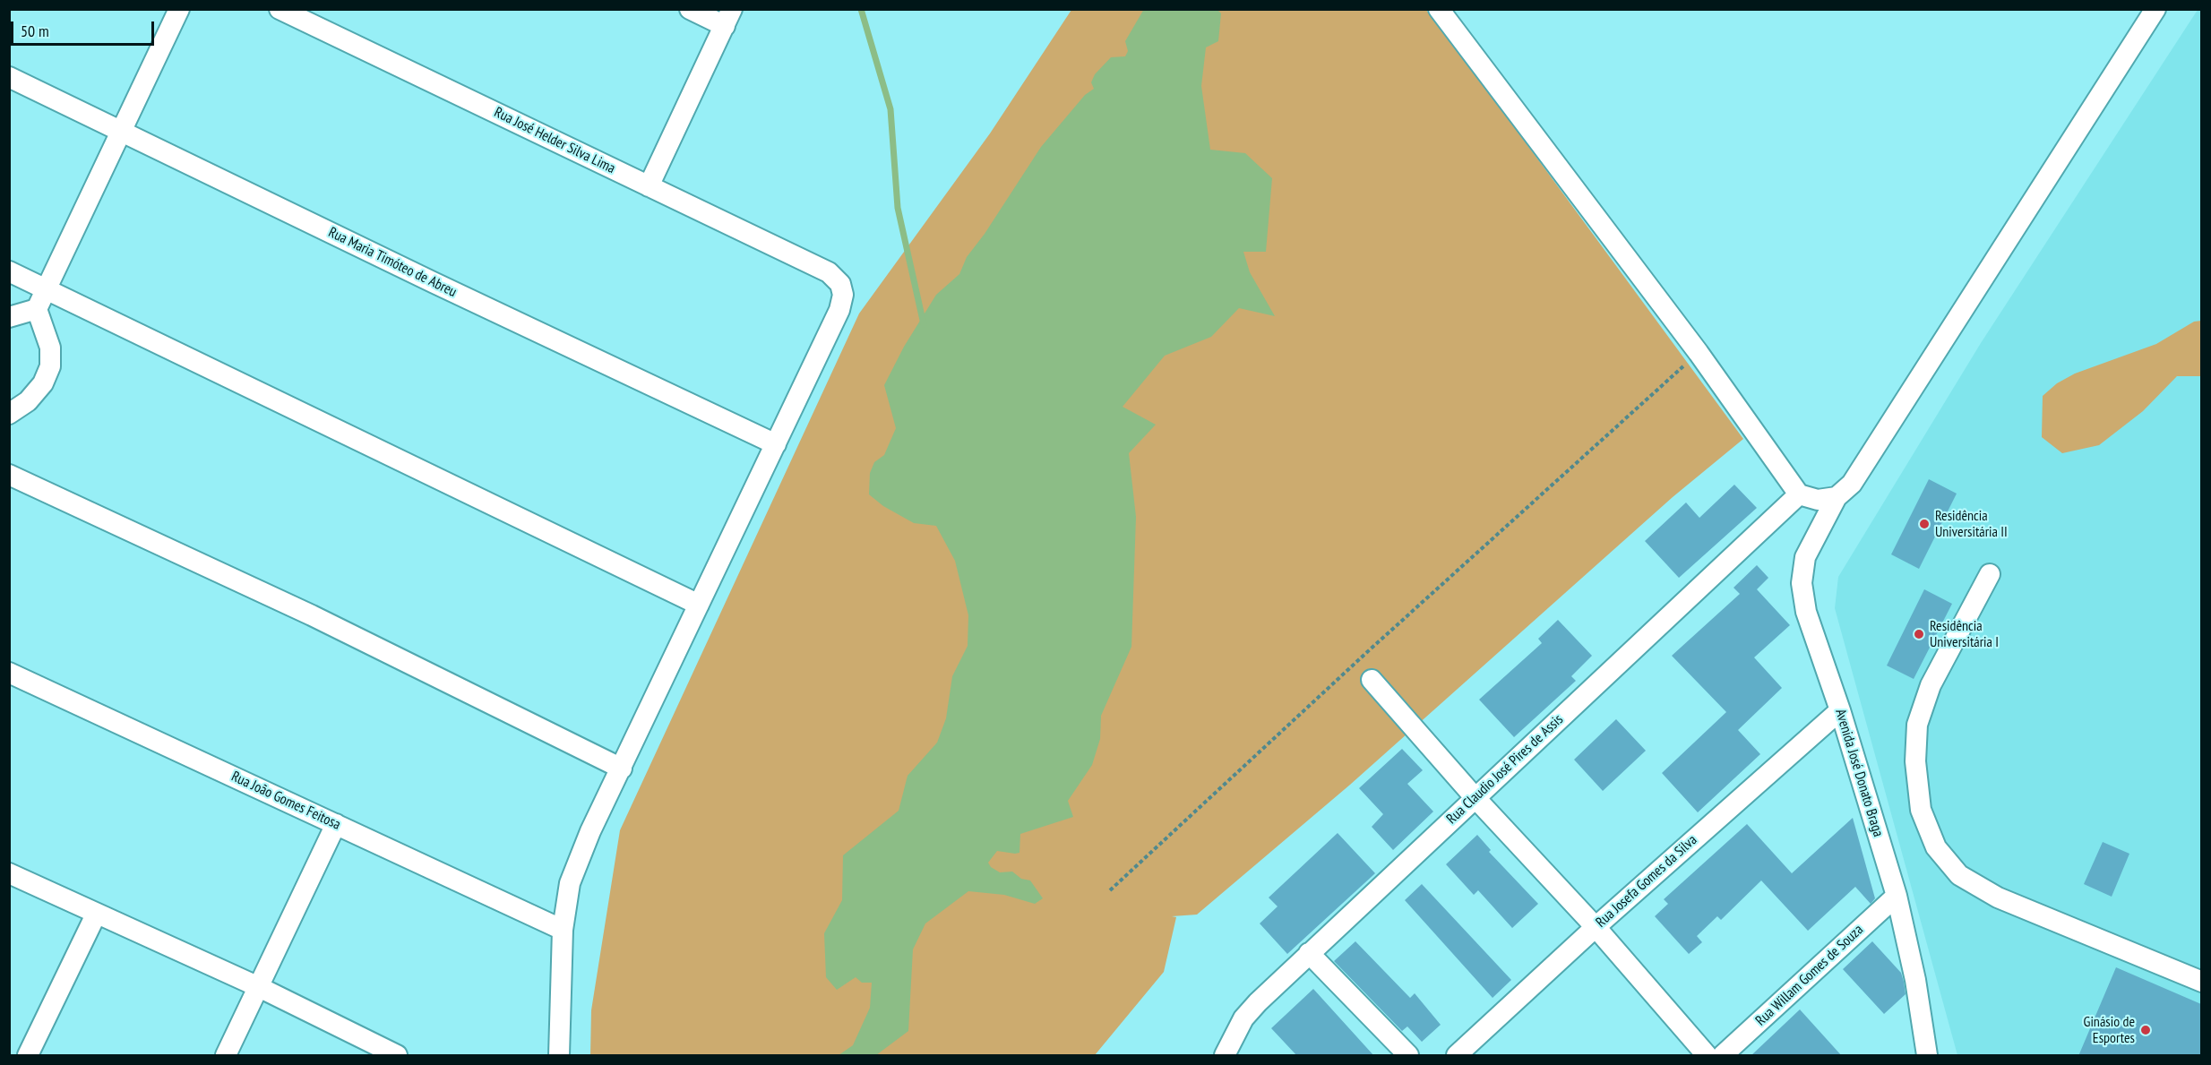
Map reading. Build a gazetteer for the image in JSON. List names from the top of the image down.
{
  "streets": {
    "street": [
      "Rua José Helder Silva Lima",
      "Rua Maria Timóteo de Abreu",
      "Rua Claudio José Pires de Assis",
      "Avenida José Donato Braga",
      "Rua João Gomes Feitosa",
      "Rua Josefa Gomes da Silva",
      "Rua Willam Gomes de Souza"
    ]
  },
  "crossings": [
    ["Rua José Helder Silva Lima", "Rua Maria Timóteo de Abreu"],
    ["Avenida José Donato Braga", "Rua Josefa Gomes da Silva"],
    ["Avenida José Donato Braga", "Rua Willam Gomes de Souza"]
  ],
  "places": ["Residência Universitária II", "Residência Universitária I", "Ginásio de Esportes"],
  "scale_bar": "50 m"
}
